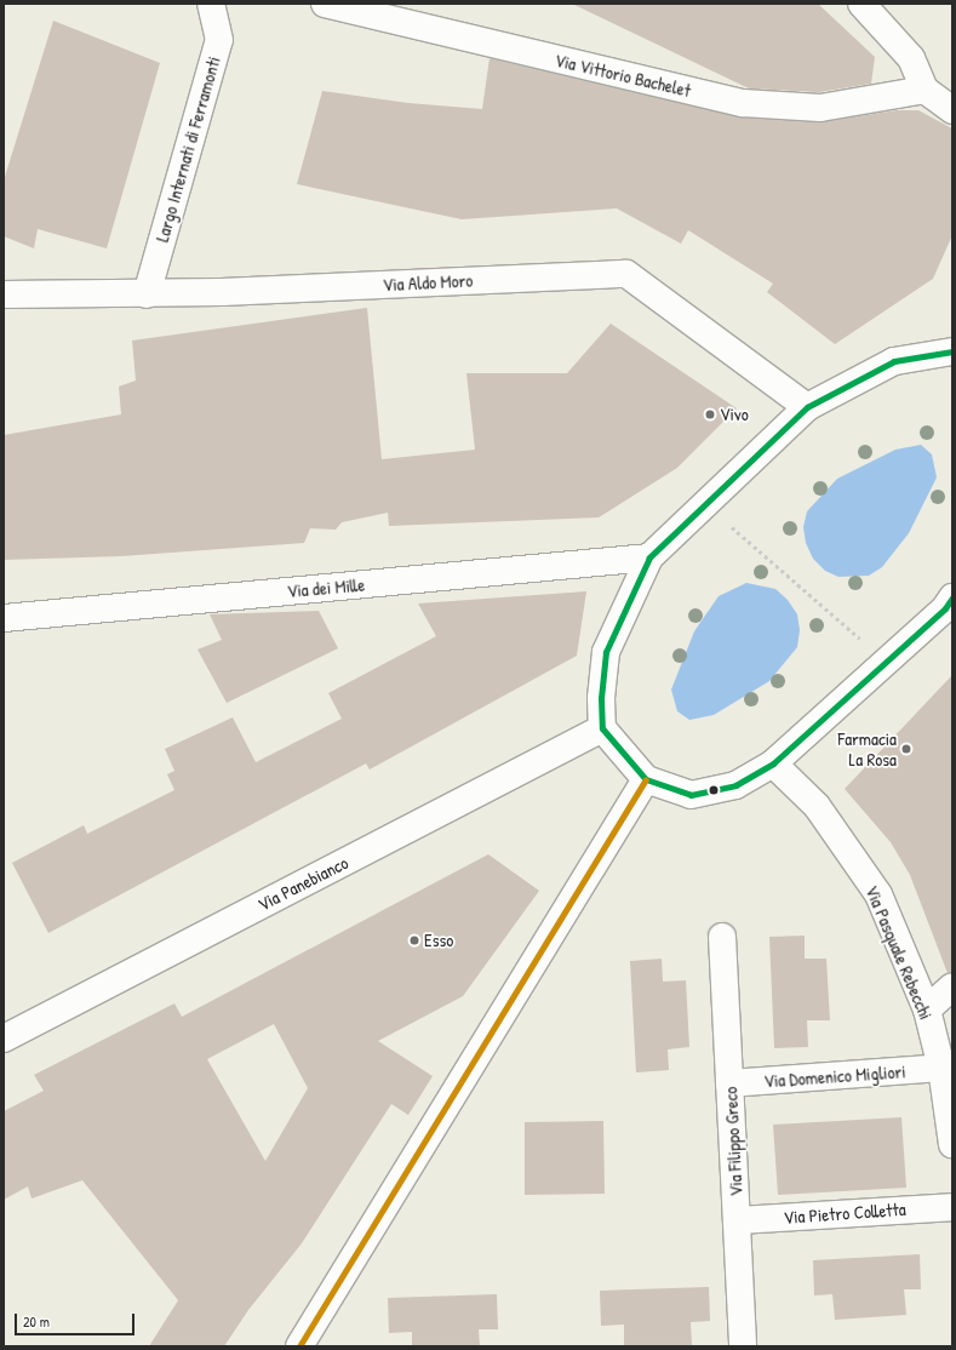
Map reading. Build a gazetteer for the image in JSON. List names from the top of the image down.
{
  "streets": {
    "street": [
      "Via Vittorio Bachelet",
      "Largo Internati di Ferramonti",
      "Via Aldo Moro",
      "Via dei Mille",
      "Via Panebianco",
      "Via Pasquale Rebecchi",
      "Via Domenico Migliori",
      "Via Filippo Greco",
      "Via Pietro Colletta"
    ]
  },
  "crossings": [
    ["Largo Internati di Ferramonti", "Via Aldo Moro"],
    ["Via Pasquale Rebecchi", "Via Domenico Migliori"],
    ["Via Domenico Migliori", "Via Filippo Greco"],
    ["Via Filippo Greco", "Via Pietro Colletta"]
  ],
  "places": ["Vivo", "Farmacia La Rosa", "Esso"],
  "scale_bar": "20 m"
}
